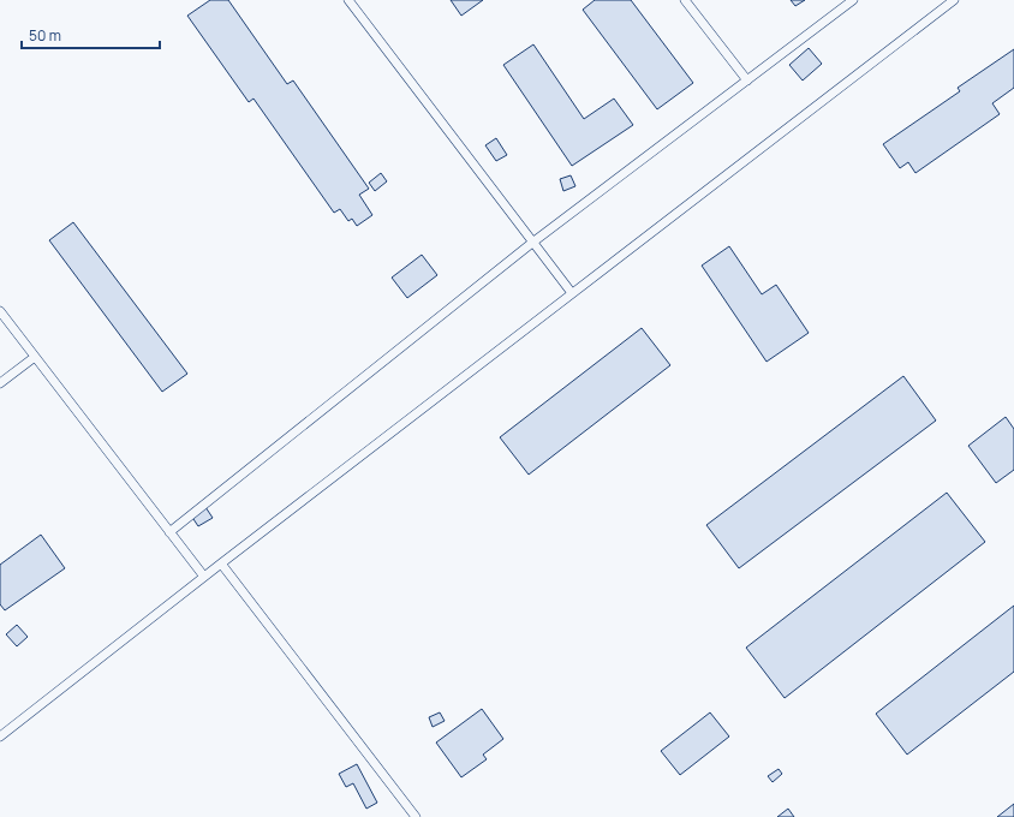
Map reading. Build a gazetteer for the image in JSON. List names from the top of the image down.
{
  "scale_bar": "50 m"
}
